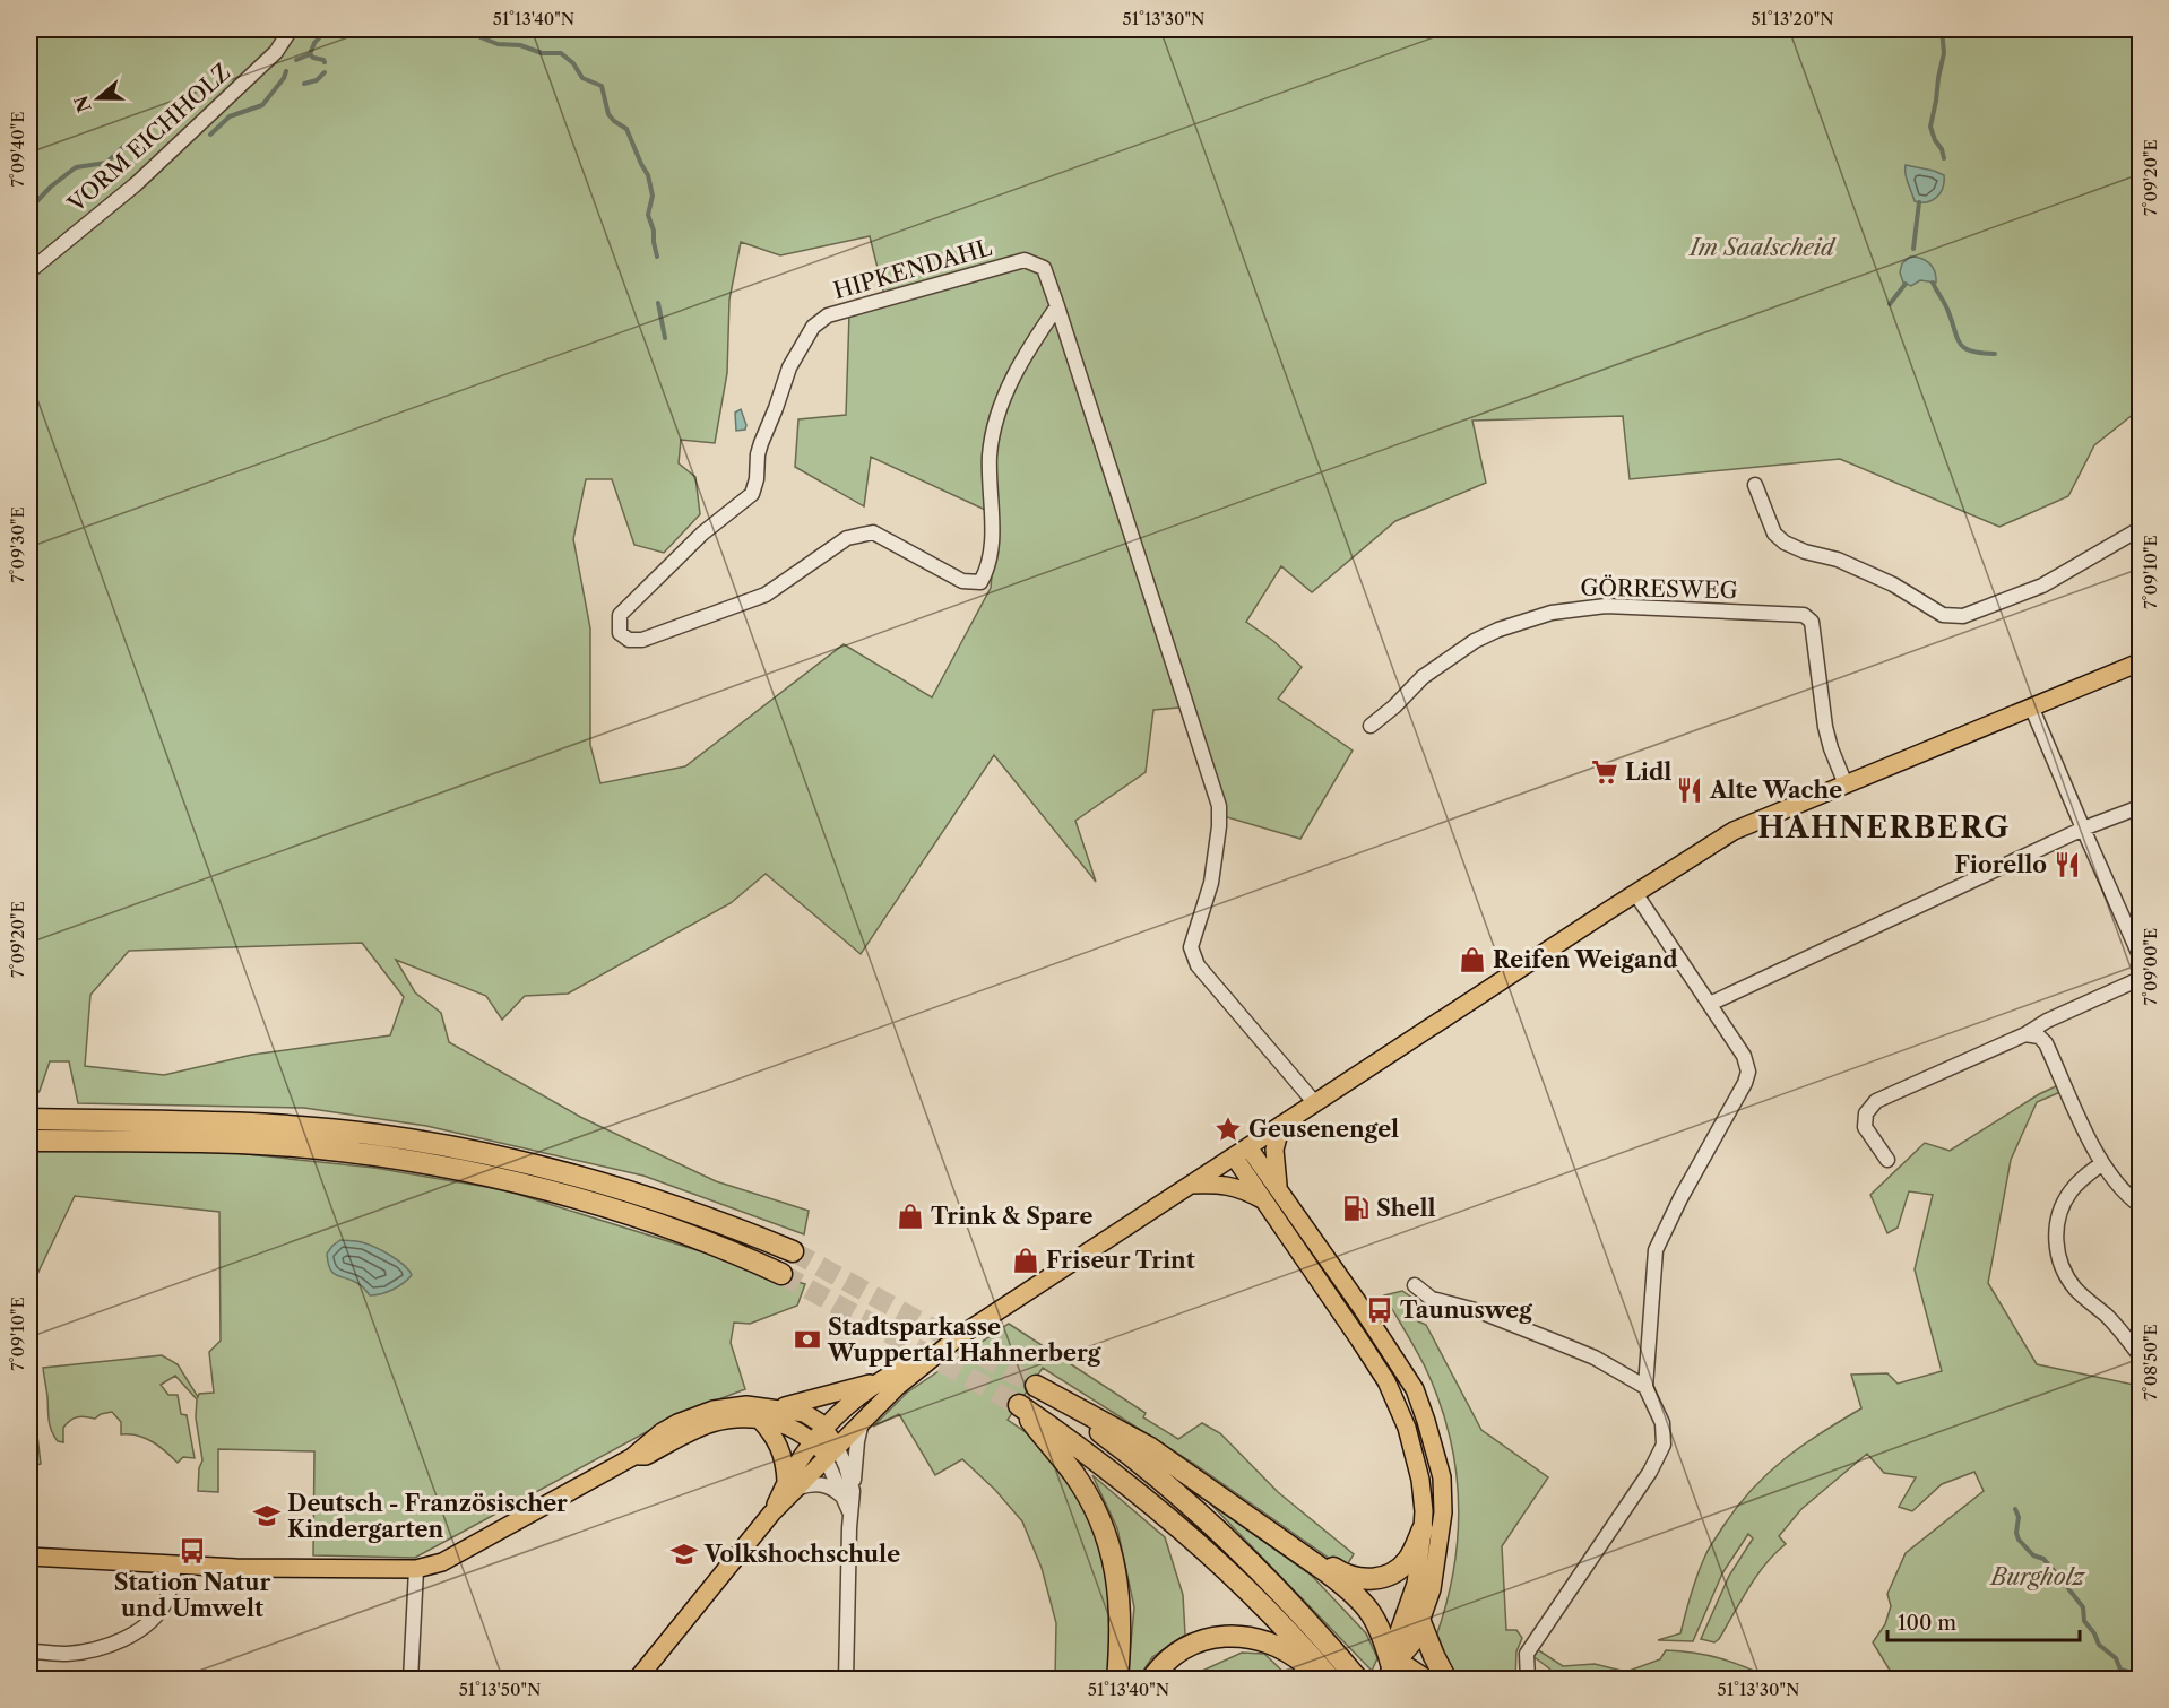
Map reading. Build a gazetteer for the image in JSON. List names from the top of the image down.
{
  "streets": {
    "street": ["VORM EICHHOLZ", "HIPKENDAHL", "GÖRRESWEG"]
  },
  "districts": ["HAHNERBERG"],
  "parks": ["Im Saalscheid", "Burgholz"],
  "places": {
    "supermarket": ["Lidl"],
    "restaurant": ["Alte Wache", "Fiorello"],
    "shop": ["Reifen Weigand", "Trink & Spare", "Friseur Trint"],
    "place": ["Geusenengel"],
    "fuel station": ["Shell"],
    "bus stop": ["Taunusweg", "Station Natur und Umwelt"],
    "bank": ["Stadtsparkasse Wuppertal Hahnerberg"],
    "school or university": ["Deutsch - Französischer Kindergarten", "Volkshochschule"]
  },
  "scale_bar": "100 m",
  "north": "left",
  "coordinates": [
    "51°13'40\"N",
    "51°13'30\"N",
    "51°13'20\"N",
    "7°09'40\"E",
    "7°09'20\"E",
    "7°09'30\"E",
    "7°09'10\"E",
    "7°09'00\"E",
    "7°08'50\"E",
    "51°13'50\"N"
  ]
}
